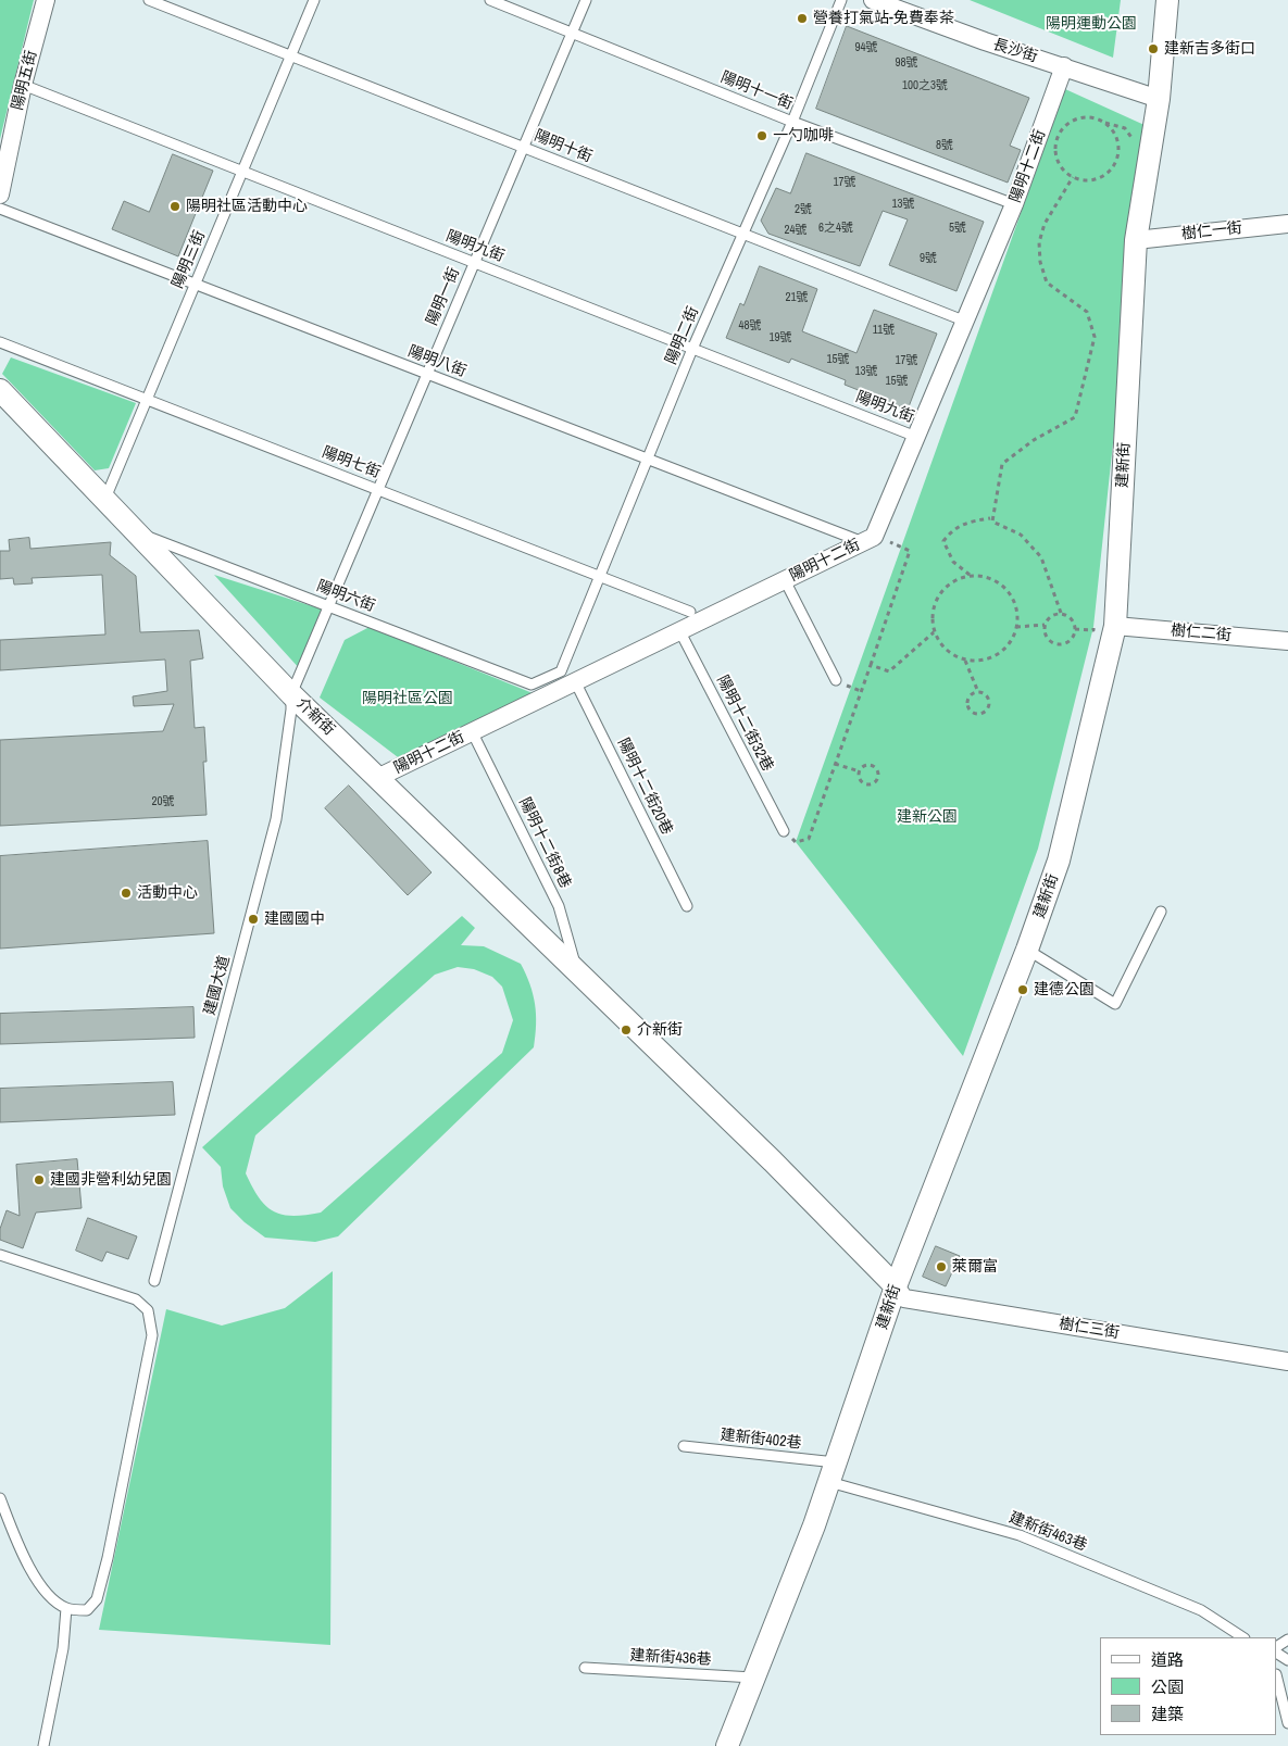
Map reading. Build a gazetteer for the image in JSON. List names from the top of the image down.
{
  "streets": {
    "street": [
      "長沙街",
      "陽明五街",
      "陽明十二街",
      "樹仁一街",
      "建新街",
      "樹仁二街",
      "介新街",
      "樹仁三街"
    ],
    "lane": [
      "陽明十一街",
      "陽明十街",
      "陽明九街",
      "陽明三街",
      "陽明一街",
      "陽明二街",
      "陽明八街",
      "陽明七街",
      "陽明六街",
      "陽明十二街32巷",
      "陽明十二街20巷",
      "陽明十二街8巷",
      "建國大道",
      "建新街402巷",
      "建新街463巷",
      "建新街436巷"
    ]
  },
  "crossings": [
    ["長沙街", "陽明十二街"],
    ["長沙街", "建新街"],
    ["陽明五街", "陽明九街"],
    ["陽明十一街", "陽明十二街"],
    ["陽明十一街", "陽明一街"],
    ["陽明十一街", "陽明二街"],
    ["陽明十街", "陽明十二街"],
    ["陽明十街", "陽明三街"],
    ["陽明十街", "陽明一街"],
    ["陽明十街", "陽明二街"],
    ["陽明十二街", "陽明九街"],
    ["陽明十二街", "陽明八街"],
    ["陽明十二街", "介新街"],
    ["陽明十二街", "陽明十二街32巷"],
    ["陽明十二街", "陽明十二街20巷"],
    ["陽明十二街", "陽明十二街8巷"],
    ["樹仁一街", "建新街"],
    ["陽明九街", "陽明三街"],
    ["陽明九街", "陽明一街"],
    ["陽明九街", "陽明二街"],
    ["陽明三街", "陽明八街"],
    ["陽明三街", "陽明七街"],
    ["陽明三街", "介新街"],
    ["陽明一街", "陽明八街"],
    ["陽明一街", "陽明七街"],
    ["陽明一街", "陽明六街"],
    ["陽明一街", "介新街"],
    ["陽明一街", "建國大道"],
    ["陽明二街", "陽明八街"],
    ["陽明二街", "陽明七街"],
    ["陽明二街", "陽明六街"],
    ["建新街", "樹仁二街"],
    ["建新街", "介新街"],
    ["建新街", "樹仁三街"],
    ["建新街", "建新街402巷"],
    ["建新街", "建新街463巷"],
    ["建新街", "建新街436巷"],
    ["陽明六街", "介新街"],
    ["介新街", "陽明十二街8巷"],
    ["介新街", "建國大道"],
    ["介新街", "樹仁三街"],
    ["建新街402巷", "建新街463巷"]
  ],
  "parks": ["陽明運動公園", "陽明社區公園", "建新公園"],
  "places": [
    "營養打氣站-免費奉茶",
    "建新吉多街口",
    "一勺咖啡",
    "陽明社區活動中心",
    "活動中心",
    "建國國中",
    "建德公園",
    "介新街",
    "建國非營利幼兒園",
    "萊爾富"
  ],
  "house_numbers": [
    "94號",
    "98號",
    "100之3號",
    "8號",
    "17號",
    "13號",
    "2號",
    "6之4號",
    "5號",
    "24號",
    "9號",
    "21號",
    "48號",
    "11號",
    "19號",
    "15號",
    "17號",
    "13號",
    "15號",
    "20號"
  ],
  "legend": ["道路", "公園", "建築"]
}
